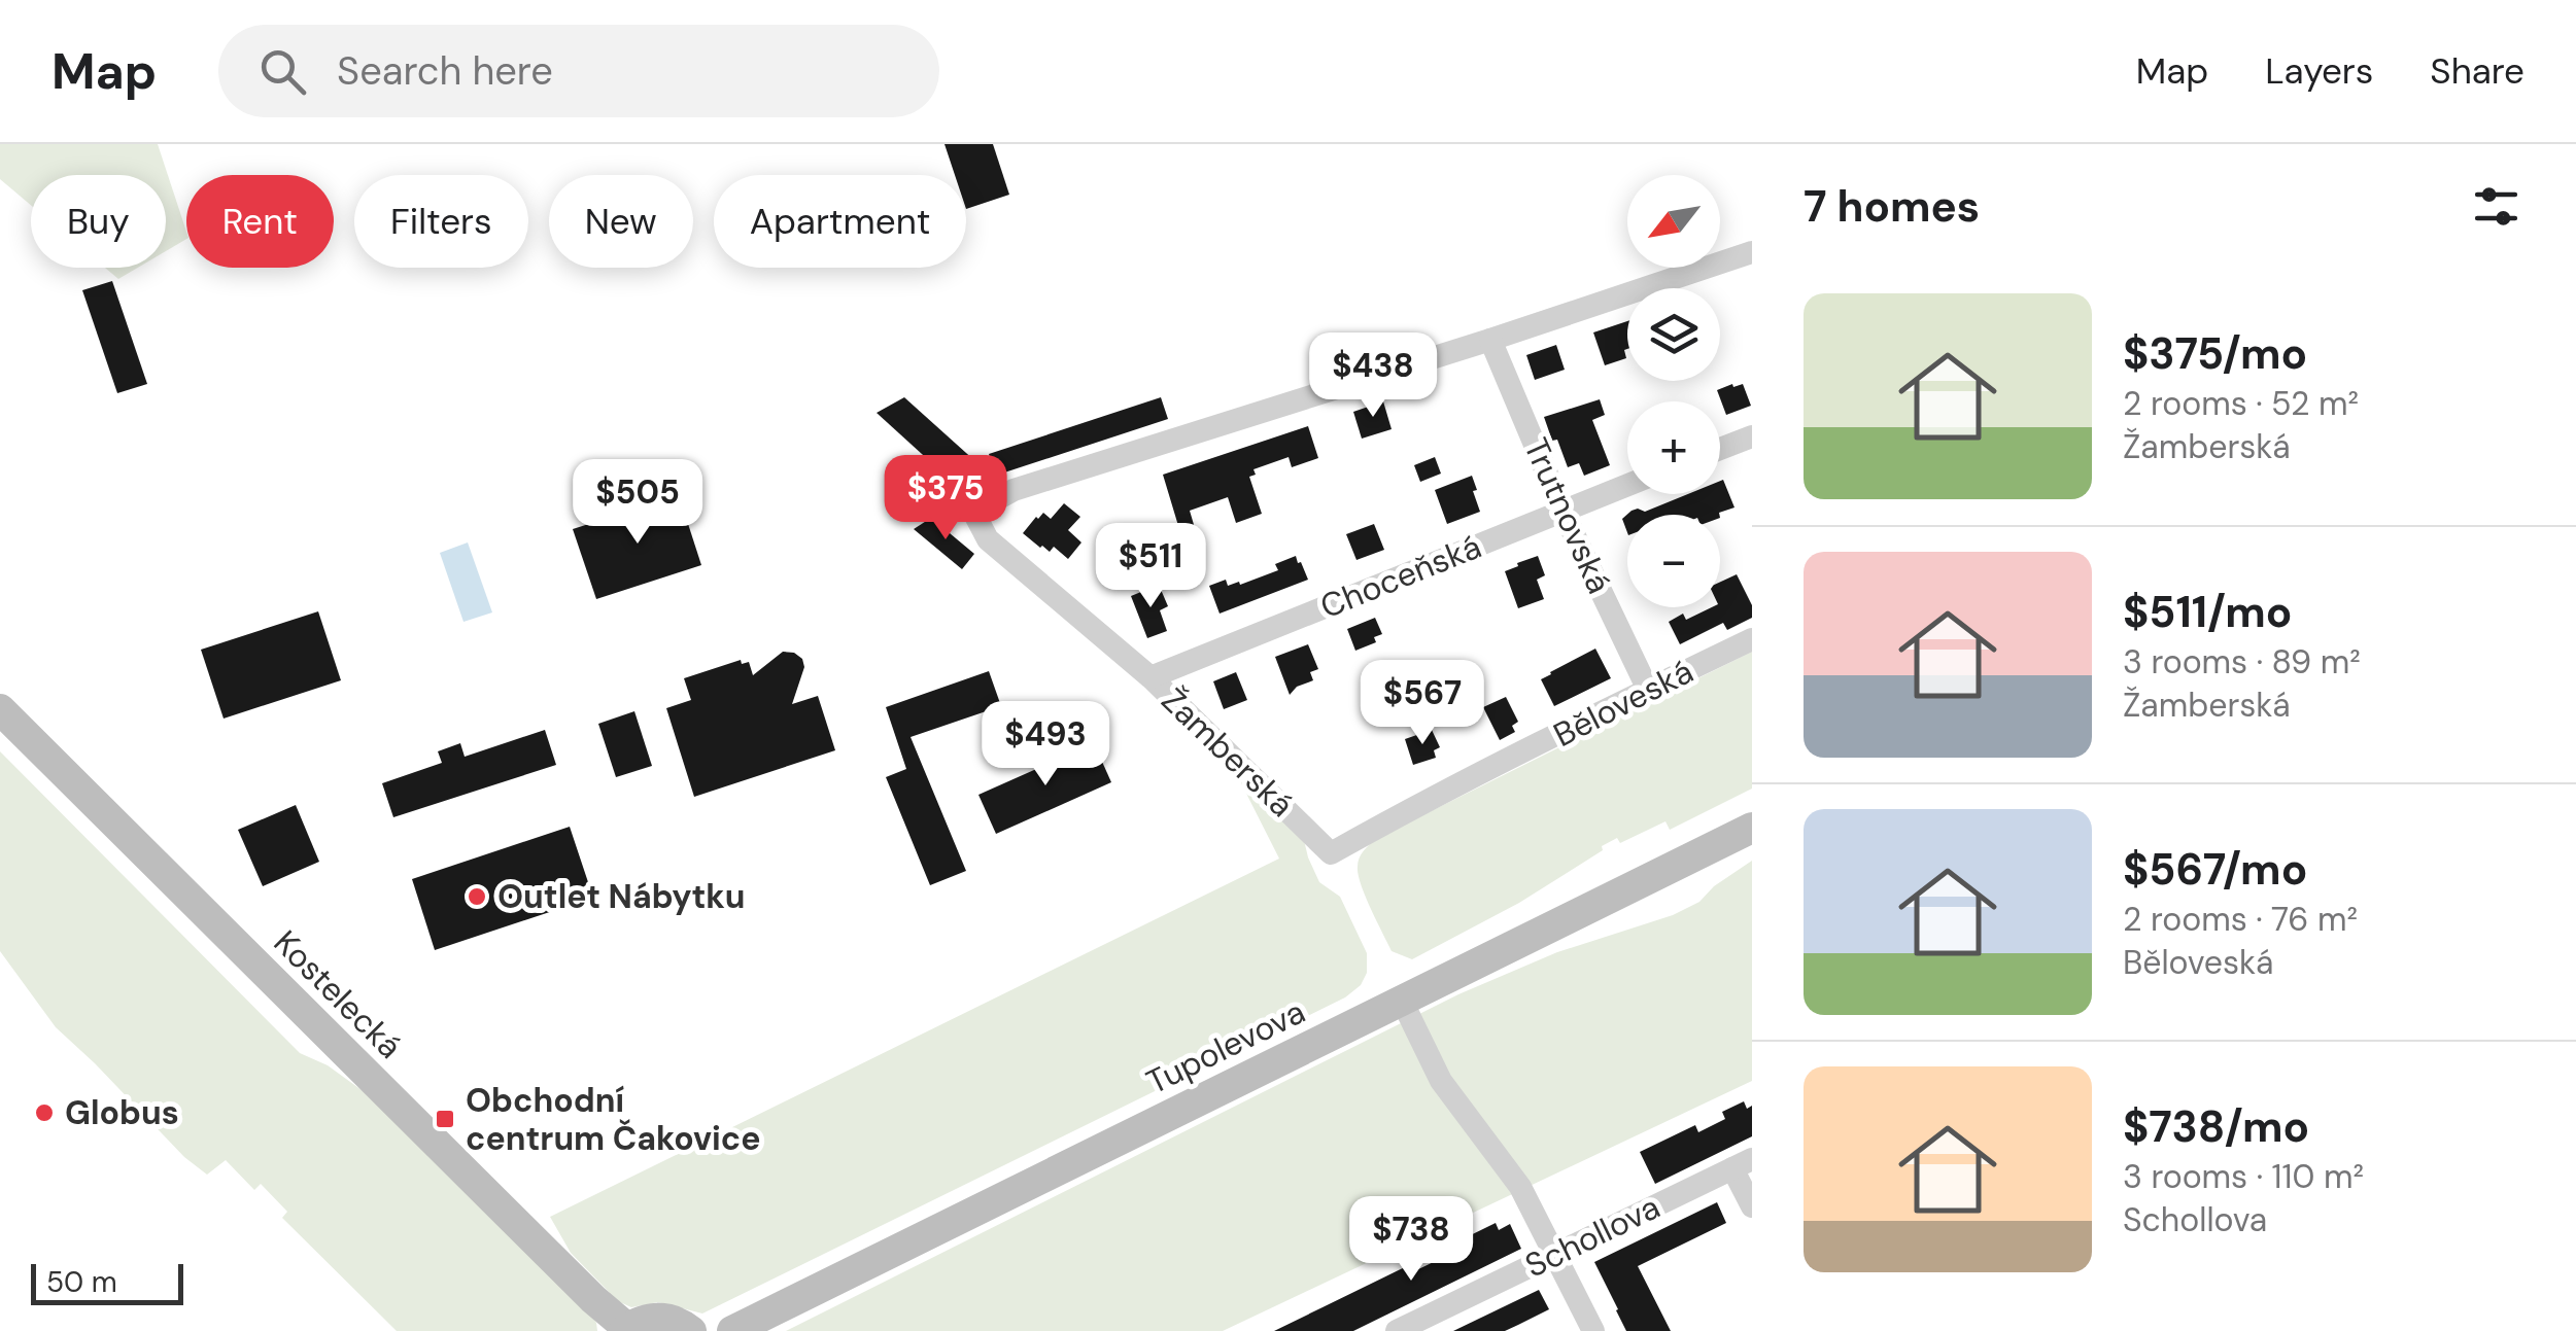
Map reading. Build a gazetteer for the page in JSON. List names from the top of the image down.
{
  "streets": {
    "main road": ["Kostelecká", "Tupolevova"],
    "street": [
      "Trutnovská",
      "Choceňská",
      "Běloveská",
      "Žamberská",
      "Schollova"
    ]
  },
  "crossings": [
    ["Trutnovská", "Choceňská"],
    ["Trutnovská", "Běloveská"],
    ["Trutnovská", "Žamberská"],
    ["Choceňská", "Žamberská"],
    ["Běloveská", "Žamberská"]
  ],
  "places": {
    "other": ["Outlet Nábytku", "Globus"],
    "transit": ["Obchodní centrum Čakovice"]
  },
  "scale_bar": "50 m",
  "north": "bottom left",
  "page": {
    "header": "Map",
    "search": "Search here",
    "nav": ["Map", "Layers", "Share"],
    "heading": "7 homes",
    "map_buttons": ["+", "−"],
    "chip": [
      "Buy",
      "Rent",
      "Filters",
      "New",
      "Apartment"
    ],
    "list": [
      {
        "name": "$375/mo",
        "note": "2 rooms · 52 m² · Žamberská"
      },
      {
        "name": "$511/mo",
        "note": "3 rooms · 89 m² · Žamberská"
      },
      {
        "name": "$567/mo",
        "note": "2 rooms · 76 m² · Běloveská"
      },
      {
        "name": "$738/mo",
        "note": "3 rooms · 110 m² · Schollova"
      }
    ],
    "price": [
      "$438",
      "$375",
      "$505",
      "$511",
      "$567",
      "$493",
      "$738"
    ],
    "scale": "50 m"
  }
}
